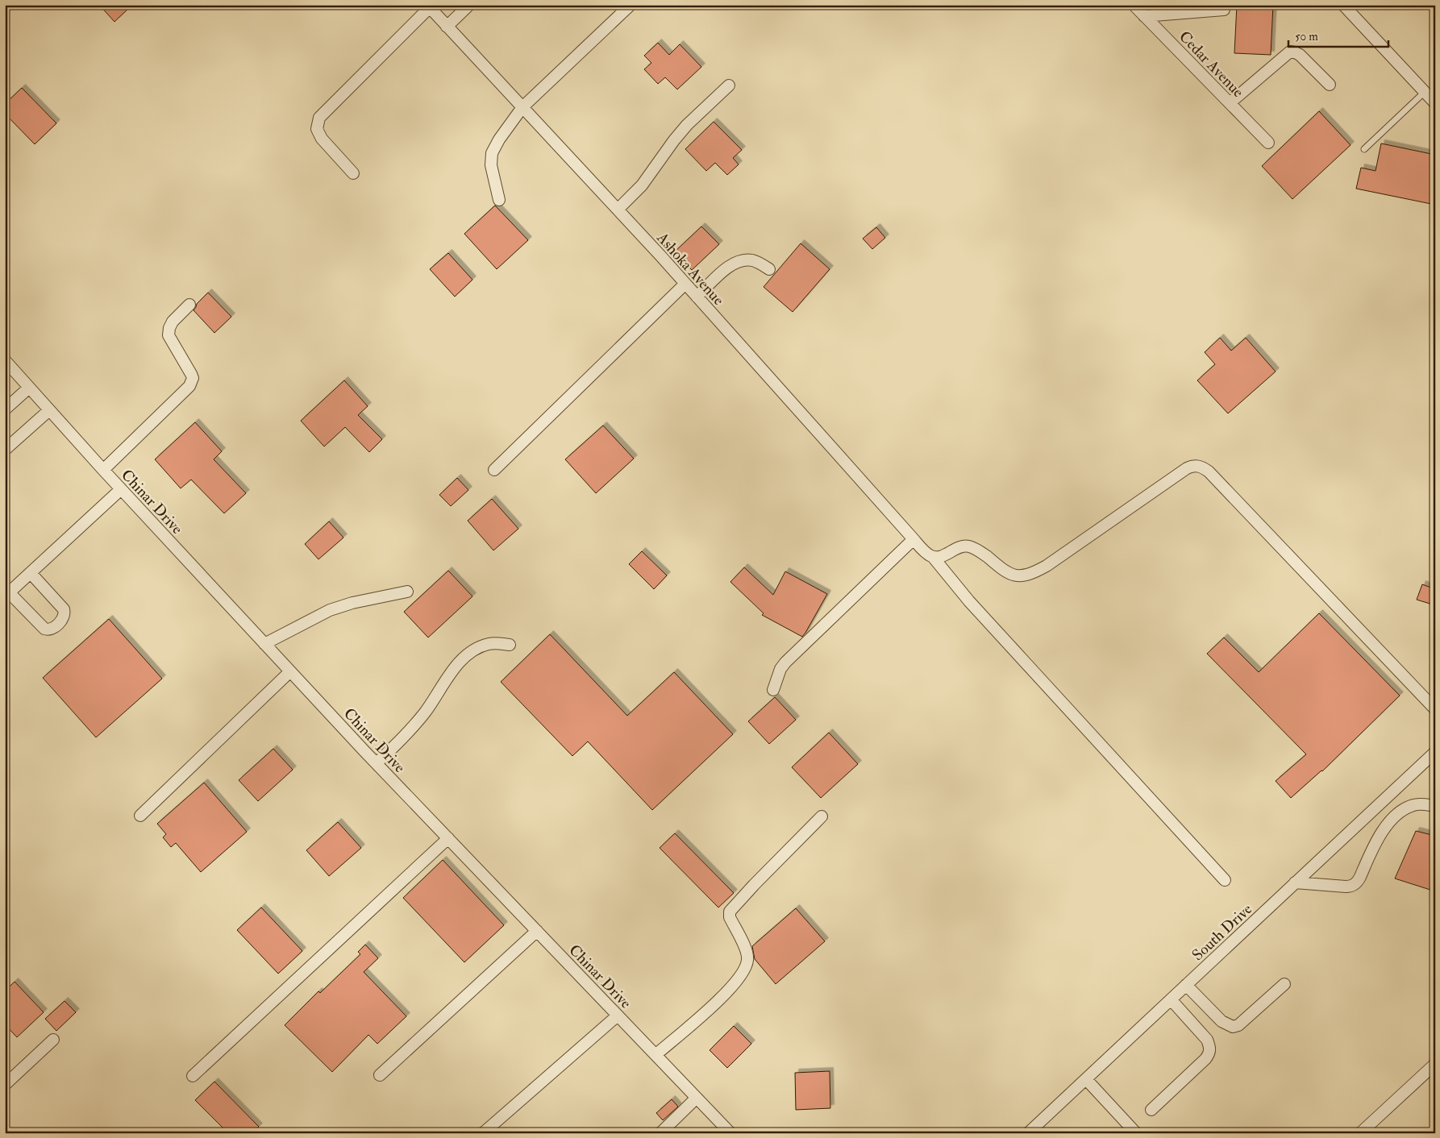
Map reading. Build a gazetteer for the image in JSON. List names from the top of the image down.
{
  "streets": {
    "street": [
      "Cedar Avenue",
      "Ashoka Avenue",
      "Chinar Drive",
      "South Drive"
    ]
  },
  "scale_bar": "50 m"
}
